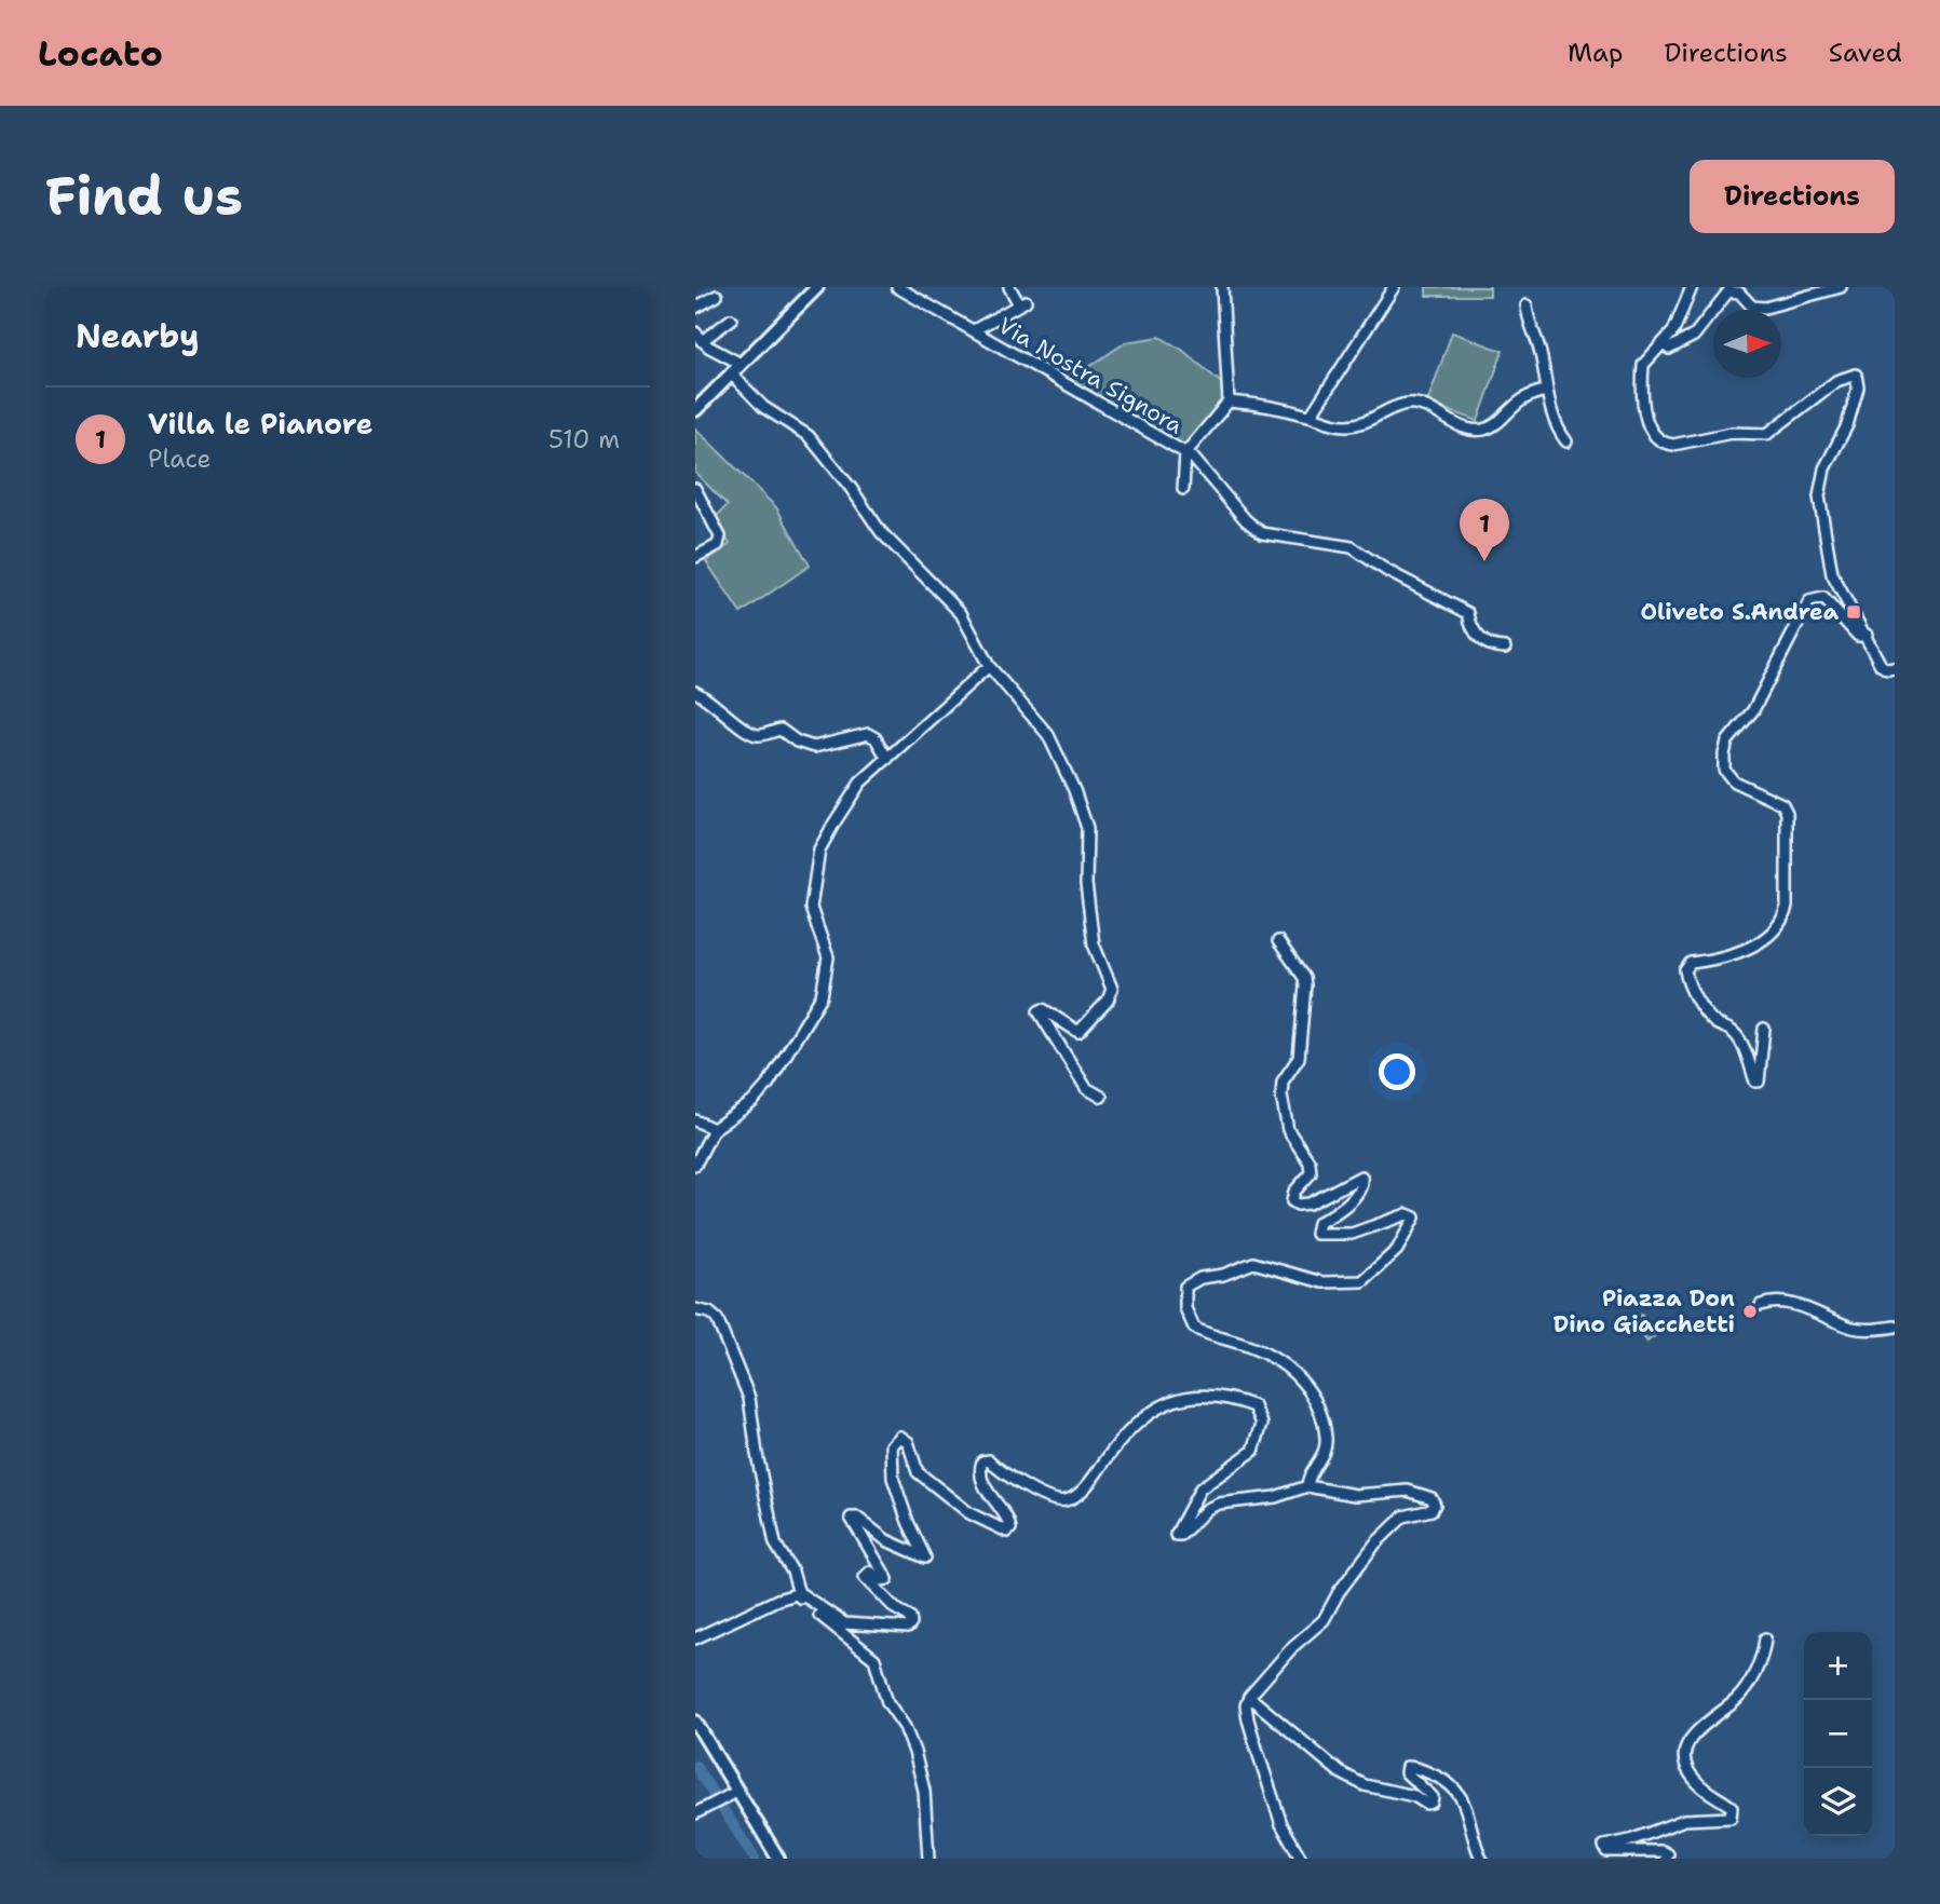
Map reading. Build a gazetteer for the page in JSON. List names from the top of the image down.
{
  "streets": {
    "street": ["Via Nostra Signora"]
  },
  "places": {
    "transit": ["Oliveto S.Andrea"],
    "other": ["Piazza Don Dino Giacchetti"]
  },
  "north": "right",
  "page": {
    "header": "Locato",
    "nav": ["Map", "Directions", "Saved"],
    "buttons": "Directions",
    "title": "Find us",
    "heading": "Nearby",
    "list": [
      {
        "mark": "1",
        "name": "Villa le Pianore",
        "note": "Place",
        "value": "510 m"
      }
    ],
    "pins": "1",
    "map_buttons": ["+", "−"]
  }
}
